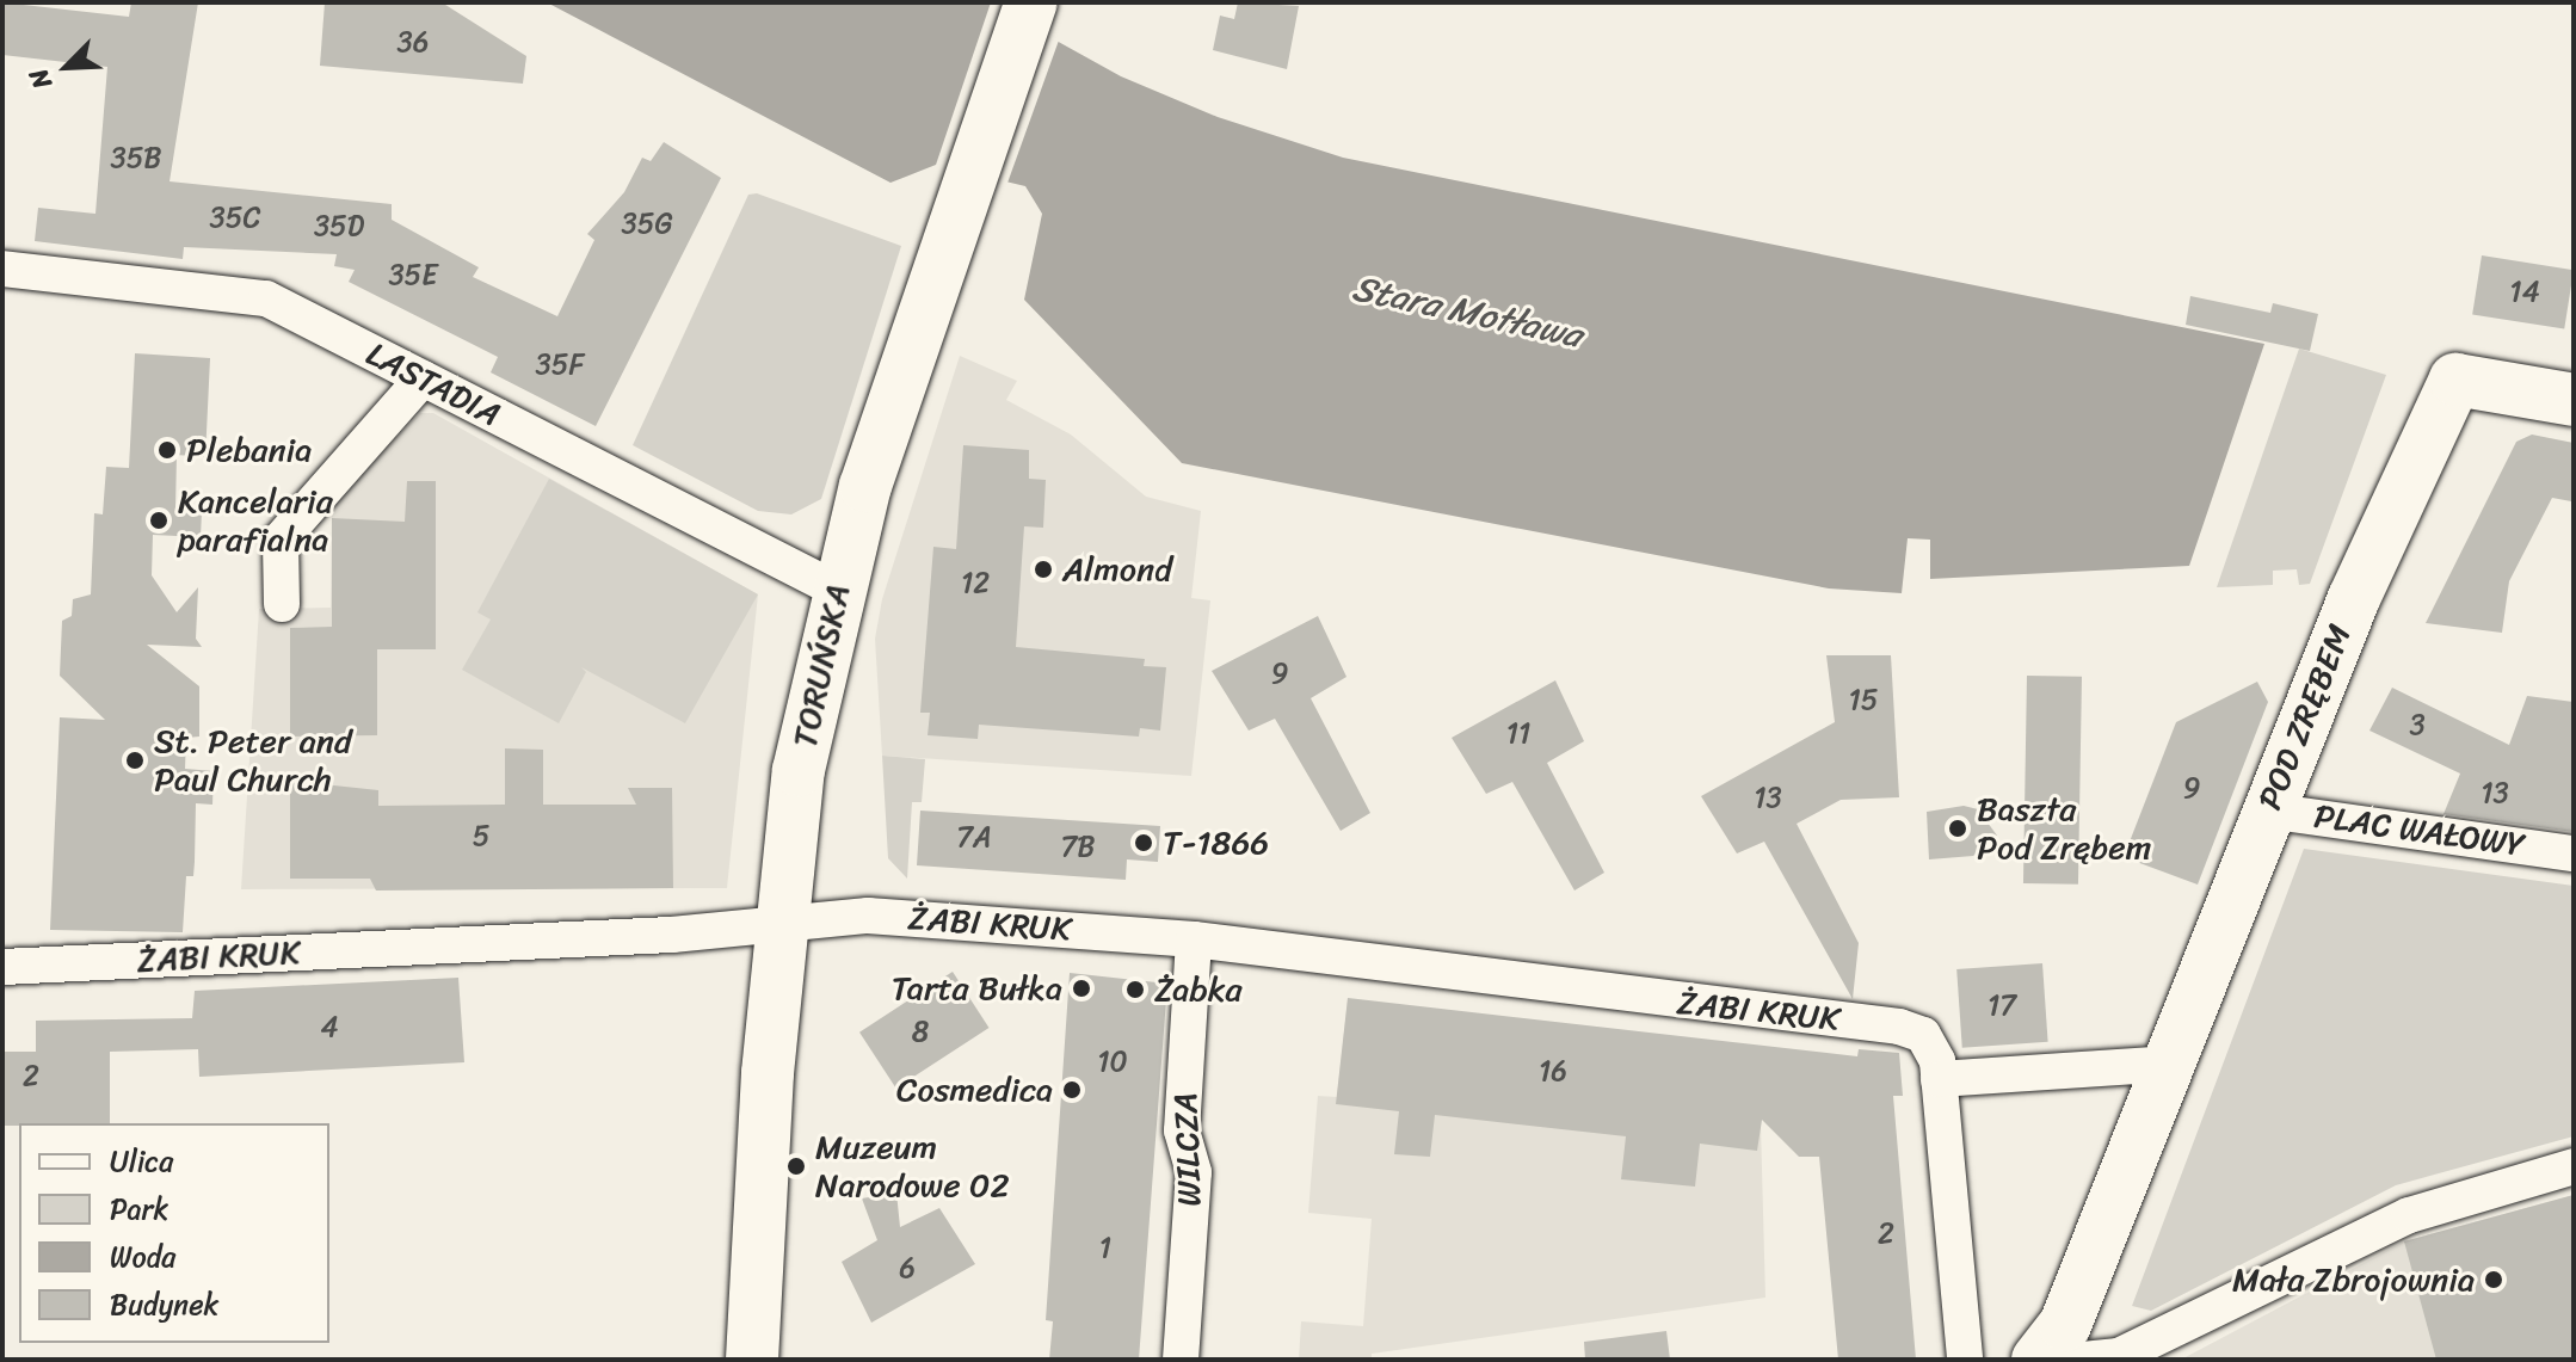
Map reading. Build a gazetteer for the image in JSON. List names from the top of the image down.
{
  "streets": {
    "street": [
      "LASTADIA",
      "TORUŃSKA",
      "POD ZRĘBEM",
      "PLAC WAŁOWY",
      "ŻABI KRUK",
      "WILCZA"
    ]
  },
  "crossings": [
    ["LASTADIA", "TORUŃSKA"],
    ["TORUŃSKA", "ŻABI KRUK"],
    ["POD ZRĘBEM", "PLAC WAŁOWY"],
    ["ŻABI KRUK", "WILCZA"]
  ],
  "water": ["Stara Motława"],
  "places": [
    "Plebania",
    "Kancelaria parafialna",
    "Almond",
    "St. Peter and Paul Church",
    "Baszta Pod Zrębem",
    "T-1866",
    "Tarta Bułka",
    "Żabka",
    "Cosmedica",
    "Muzeum Narodowe 02",
    "Mała Zbrojownia"
  ],
  "house_numbers": [
    "36",
    "35B",
    "35C",
    "35G",
    "35D",
    "35E",
    "14",
    "35F",
    "12",
    "9",
    "15",
    "3",
    "11",
    "9",
    "13",
    "13",
    "5",
    "7A",
    "7B",
    "17",
    "4",
    "8",
    "10",
    "16",
    "2",
    "2",
    "1",
    "6"
  ],
  "legend": [
    "Ulica",
    "Park",
    "Woda",
    "Budynek"
  ],
  "north": "bottom left"
}
